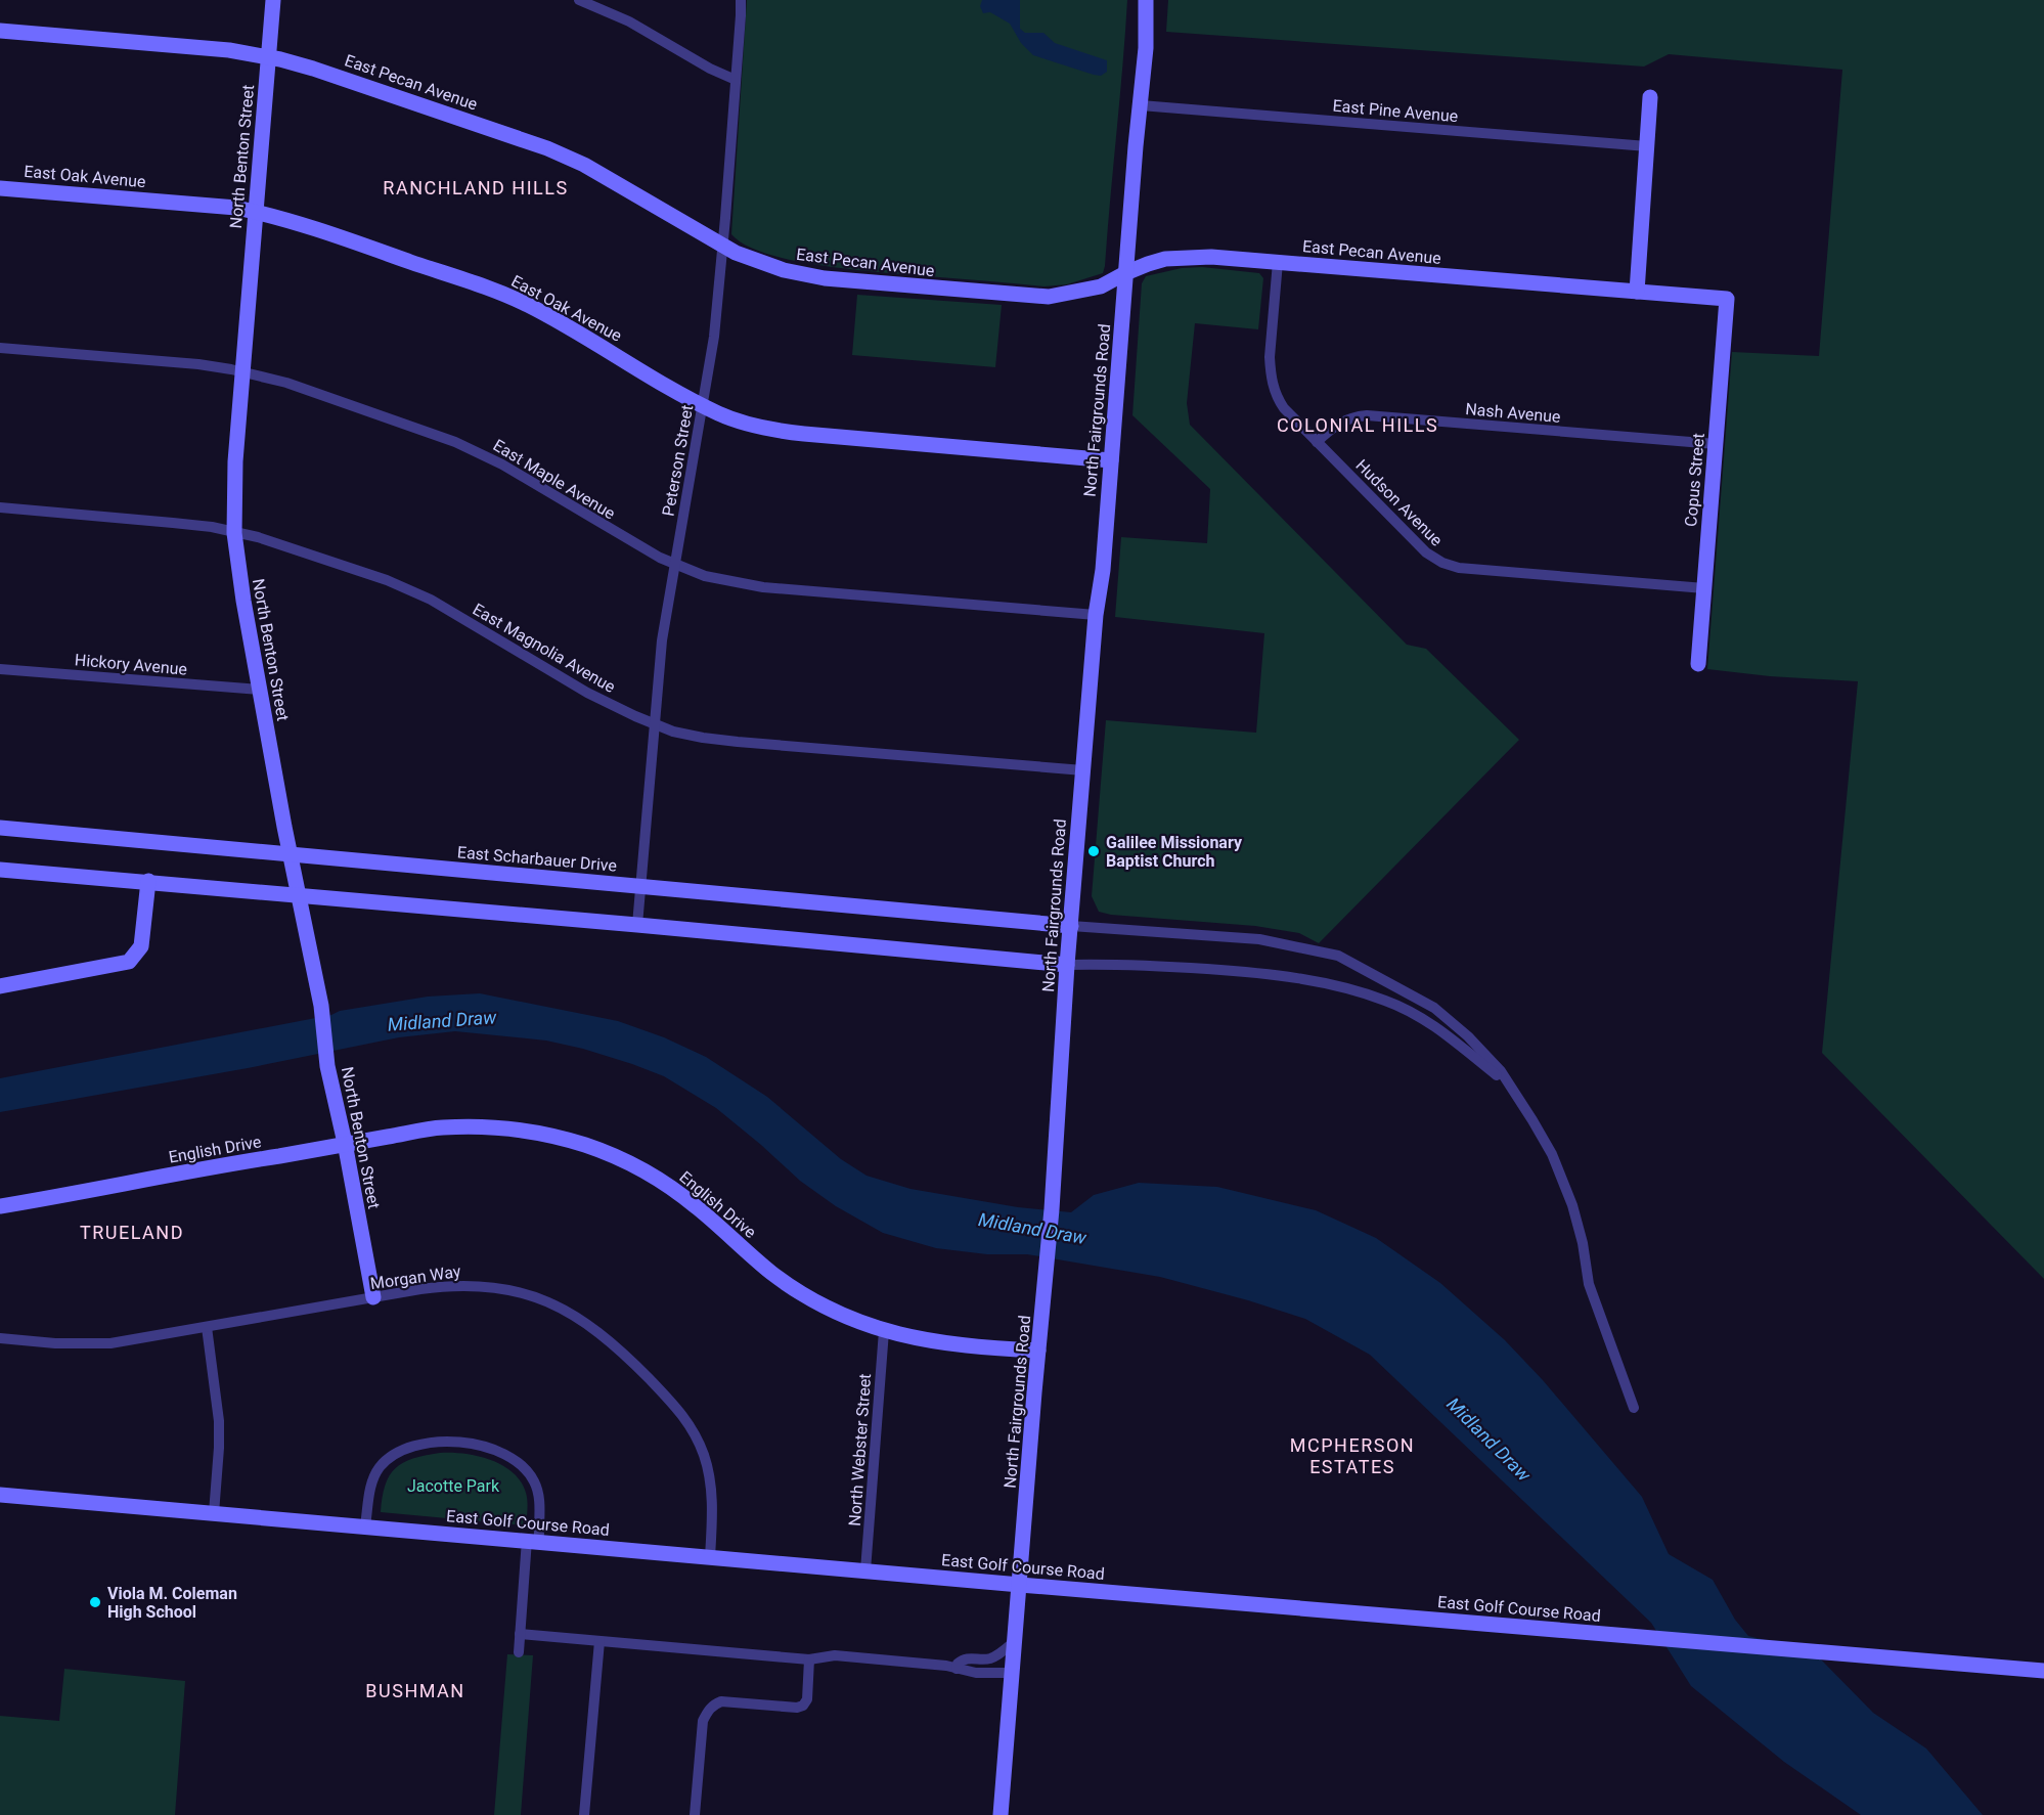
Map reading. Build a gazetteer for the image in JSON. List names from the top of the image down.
{
  "streets": {
    "street": [
      "East Pecan Avenue",
      "East Pine Avenue",
      "North Benton Street",
      "East Oak Avenue",
      "North Fairgrounds Road",
      "Nash Avenue",
      "Peterson Street",
      "East Maple Avenue",
      "Copus Street",
      "Hudson Avenue",
      "East Magnolia Avenue",
      "Hickory Avenue",
      "East Scharbauer Drive",
      "English Drive",
      "Morgan Way",
      "North Webster Street",
      "East Golf Course Road"
    ]
  },
  "crossings": [
    ["East Pecan Avenue", "North Benton Street"],
    ["East Pecan Avenue", "North Fairgrounds Road"],
    ["East Pecan Avenue", "Peterson Street"],
    ["East Pecan Avenue", "Copus Street"],
    ["East Pecan Avenue", "Hudson Avenue"],
    ["East Pine Avenue", "North Fairgrounds Road"],
    ["North Benton Street", "East Oak Avenue"],
    ["North Benton Street", "East Maple Avenue"],
    ["North Benton Street", "East Magnolia Avenue"],
    ["North Benton Street", "Hickory Avenue"],
    ["North Benton Street", "East Scharbauer Drive"],
    ["North Benton Street", "English Drive"],
    ["North Benton Street", "Morgan Way"],
    ["East Oak Avenue", "North Fairgrounds Road"],
    ["East Oak Avenue", "Peterson Street"],
    ["North Fairgrounds Road", "East Maple Avenue"],
    ["North Fairgrounds Road", "East Magnolia Avenue"],
    ["North Fairgrounds Road", "East Scharbauer Drive"],
    ["North Fairgrounds Road", "English Drive"],
    ["North Fairgrounds Road", "East Golf Course Road"],
    ["Nash Avenue", "Copus Street"],
    ["Nash Avenue", "Hudson Avenue"],
    ["Peterson Street", "East Maple Avenue"],
    ["Peterson Street", "East Magnolia Avenue"],
    ["Peterson Street", "East Scharbauer Drive"],
    ["Copus Street", "Hudson Avenue"],
    ["English Drive", "North Webster Street"],
    ["Morgan Way", "East Golf Course Road"],
    ["North Webster Street", "East Golf Course Road"]
  ],
  "districts": [
    "RANCHLAND HILLS",
    "COLONIAL HILLS",
    "TRUELAND",
    "MCPHERSON ESTATES",
    "BUSHMAN"
  ],
  "water": ["Midland Draw"],
  "parks": ["Jacotte Park"],
  "places": ["Galilee Missionary Baptist Church", "Viola M. Coleman High School"]
}
